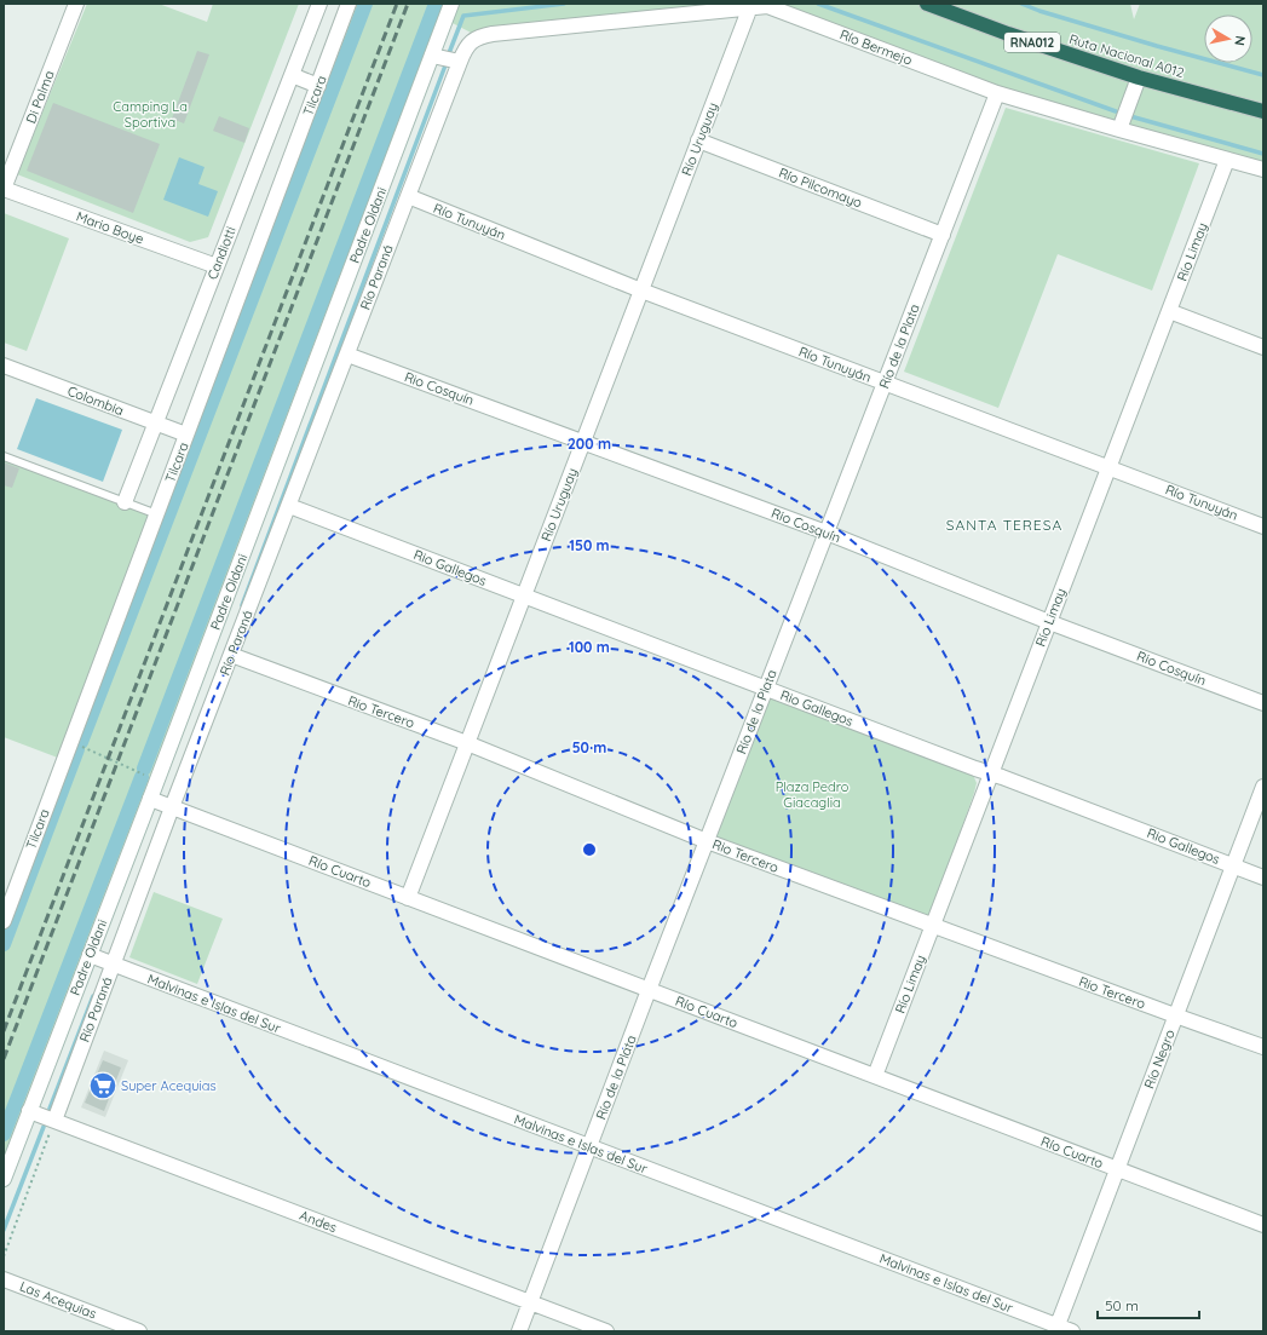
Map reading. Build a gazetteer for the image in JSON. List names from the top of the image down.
{
  "streets": {
    "highway": ["RNA012", "Ruta Nacional A012"],
    "street": [
      "Río Bermejo",
      "Tilcara",
      "Di Palma",
      "Río Uruguay",
      "Río Pilcomayo",
      "Río Tunuyán",
      "Padre Oldani",
      "Mario Boye",
      "Río Limay",
      "Candiotti",
      "Río Paraná",
      "Río de la Plata",
      "Rio Cosquín",
      "Colombia",
      "Rio Gallegos",
      "Rio Tercero",
      "Río Cuarto",
      "Malvinas e Islas del Sur",
      "Río Negro",
      "Andes",
      "Las Acequias"
    ]
  },
  "crossings": [
    ["Río Bermejo", "Río Uruguay"],
    ["Río Bermejo", "Río Limay"],
    ["Río Bermejo", "Río Paraná"],
    ["Río Bermejo", "Río de la Plata"],
    ["Tilcara", "Colombia"],
    ["Di Palma", "Mario Boye"],
    ["Río Uruguay", "Río Pilcomayo"],
    ["Río Uruguay", "Río Tunuyán"],
    ["Río Uruguay", "Rio Cosquín"],
    ["Río Uruguay", "Rio Gallegos"],
    ["Río Uruguay", "Rio Tercero"],
    ["Río Uruguay", "Río Cuarto"],
    ["Río Pilcomayo", "Río de la Plata"],
    ["Río Tunuyán", "Río Limay"],
    ["Río Tunuyán", "Río Paraná"],
    ["Río Tunuyán", "Río de la Plata"],
    ["Padre Oldani", "Río Cuarto"],
    ["Padre Oldani", "Malvinas e Islas del Sur"],
    ["Padre Oldani", "Andes"],
    ["Mario Boye", "Candiotti"],
    ["Río Limay", "Rio Cosquín"],
    ["Río Limay", "Rio Gallegos"],
    ["Río Limay", "Rio Tercero"],
    ["Río Limay", "Río Cuarto"],
    ["Candiotti", "Colombia"],
    ["Río Paraná", "Rio Cosquín"],
    ["Río Paraná", "Rio Gallegos"],
    ["Río Paraná", "Rio Tercero"],
    ["Río Paraná", "Río Cuarto"],
    ["Río Paraná", "Malvinas e Islas del Sur"],
    ["Río Paraná", "Andes"],
    ["Río de la Plata", "Rio Cosquín"],
    ["Río de la Plata", "Rio Gallegos"],
    ["Río de la Plata", "Rio Tercero"],
    ["Río de la Plata", "Río Cuarto"],
    ["Río de la Plata", "Malvinas e Islas del Sur"],
    ["Río de la Plata", "Andes"],
    ["Rio Gallegos", "Río Negro"],
    ["Rio Tercero", "Río Negro"],
    ["Río Cuarto", "Río Negro"],
    ["Malvinas e Islas del Sur", "Río Negro"]
  ],
  "districts": ["SANTA TERESA"],
  "parks": ["Camping La Sportiva", "Plaza Pedro Giacaglia"],
  "places": {
    "supermarket": ["Super Acequias"]
  },
  "scale_bar": "50 m",
  "north": "right",
  "rings": [
    "200 m",
    "150 m",
    "100 m",
    "50 m"
  ]
}
